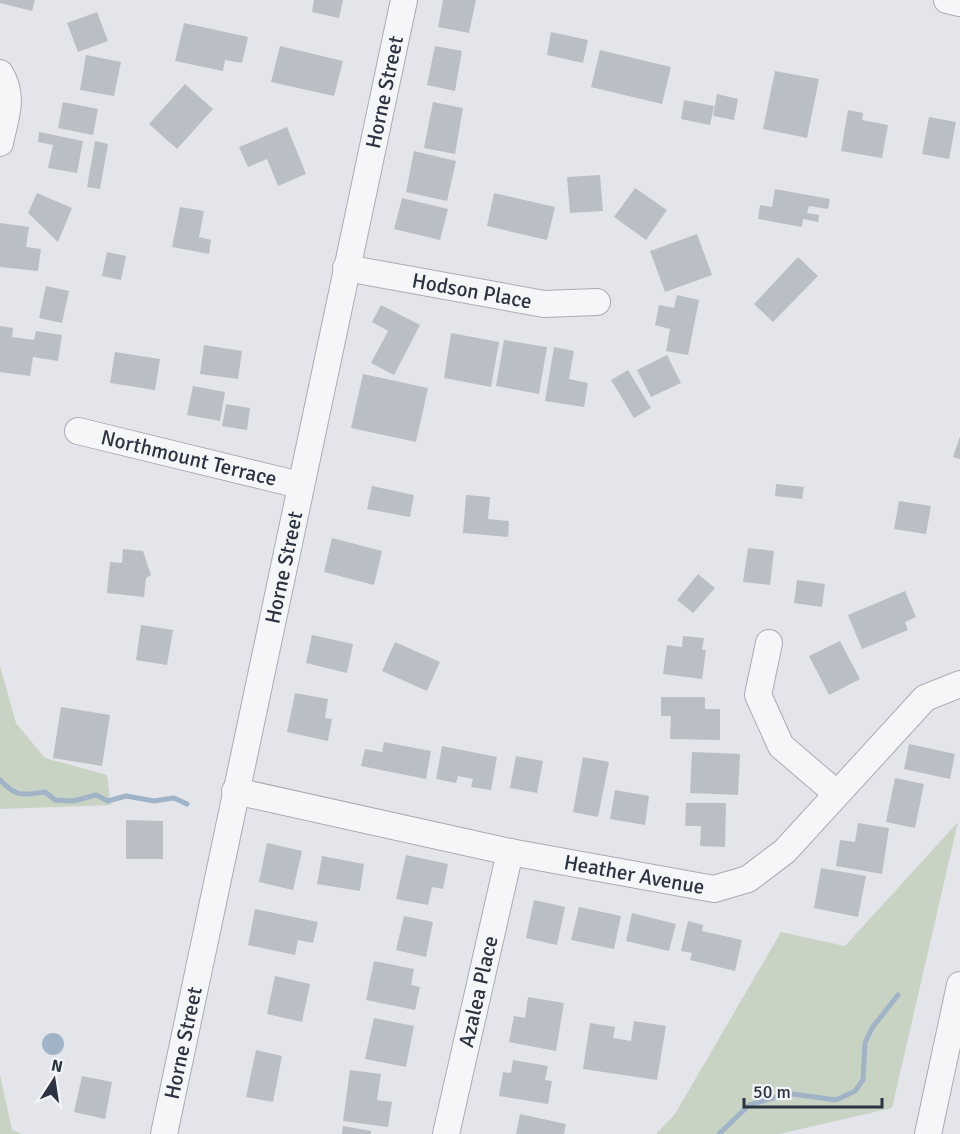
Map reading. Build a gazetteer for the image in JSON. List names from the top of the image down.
{
  "streets": {
    "street": [
      "Horne Street",
      "Hodson Place",
      "Northmount Terrace",
      "Heather Avenue",
      "Azalea Place"
    ]
  },
  "crossings": [
    ["Horne Street", "Hodson Place"],
    ["Horne Street", "Northmount Terrace"],
    ["Horne Street", "Heather Avenue"],
    ["Heather Avenue", "Azalea Place"]
  ],
  "scale_bar": "50 m",
  "north": "top"
}
